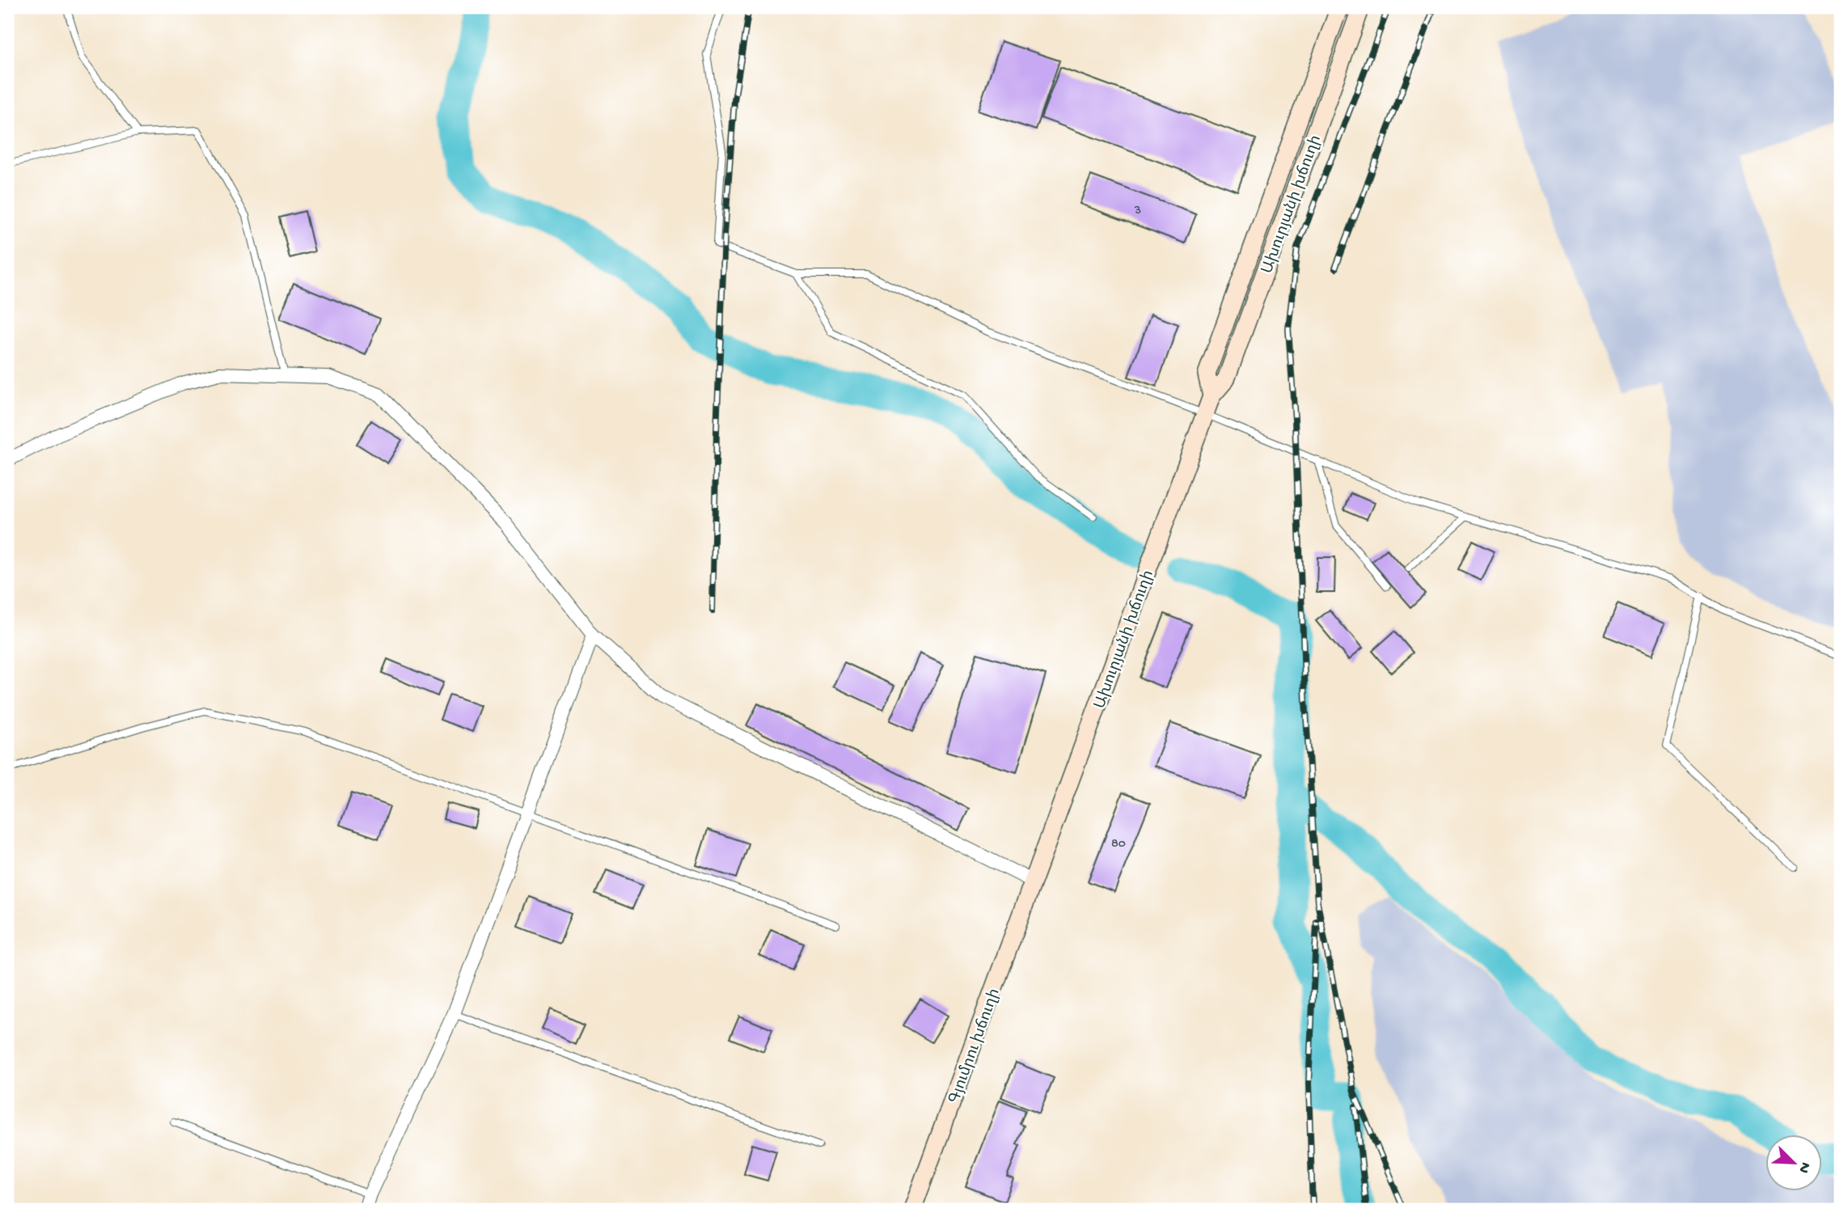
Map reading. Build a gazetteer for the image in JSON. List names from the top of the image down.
{
  "streets": {
    "main road": ["Ախուրյանի խճուղի", "Գյումրու խճուղի"]
  },
  "crossings": [
    ["Ախուրյանի խճուղի", "Գյումրու խճուղի"]
  ],
  "house_numbers": ["3", "80"],
  "north": "bottom right"
}
